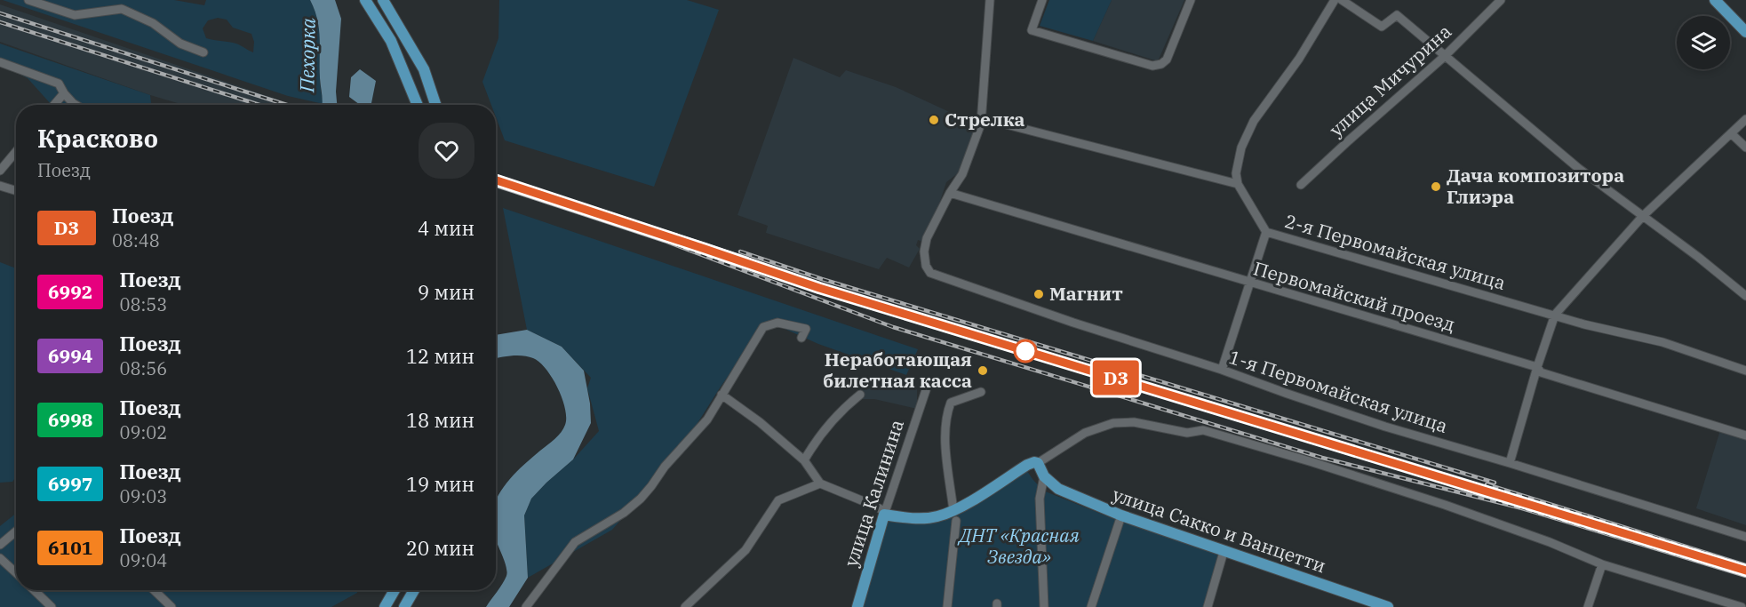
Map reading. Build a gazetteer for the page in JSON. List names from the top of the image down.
{
  "streets": {
    "main road": ["улица Калинина", "улица Сакко и Ванцетти"],
    "street": [
      "улица Мичурина",
      "2-я Первомайская улица",
      "Первомайский проезд",
      "1-я Первомайская улица"
    ]
  },
  "crossings": [
    ["Первомайский проезд", "1-я Первомайская улица"]
  ],
  "water": ["Пехорка"],
  "parks": ["ДНТ «Красная Звезда»"],
  "places": [
    "Стрелка",
    "Дача композитора Глиэра",
    "Магнит",
    "Неработающая билетная касса"
  ],
  "page": {
    "on_map": "D3",
    "heading": ["Красково", "Поезд"],
    "list": [
      {
        "mark": "D3",
        "name": "Поезд",
        "note": "08:48",
        "value": "4 мин"
      },
      {
        "mark": "6992",
        "name": "Поезд",
        "note": "08:53",
        "value": "9 мин"
      },
      {
        "mark": "6994",
        "name": "Поезд",
        "note": "08:56",
        "value": "12 мин"
      },
      {
        "mark": "6998",
        "name": "Поезд",
        "note": "09:02",
        "value": "18 мин"
      },
      {
        "mark": "6997",
        "name": "Поезд",
        "note": "09:03",
        "value": "19 мин"
      },
      {
        "mark": "6101",
        "name": "Поезд",
        "note": "09:04",
        "value": "20 мин"
      }
    ]
  }
}
